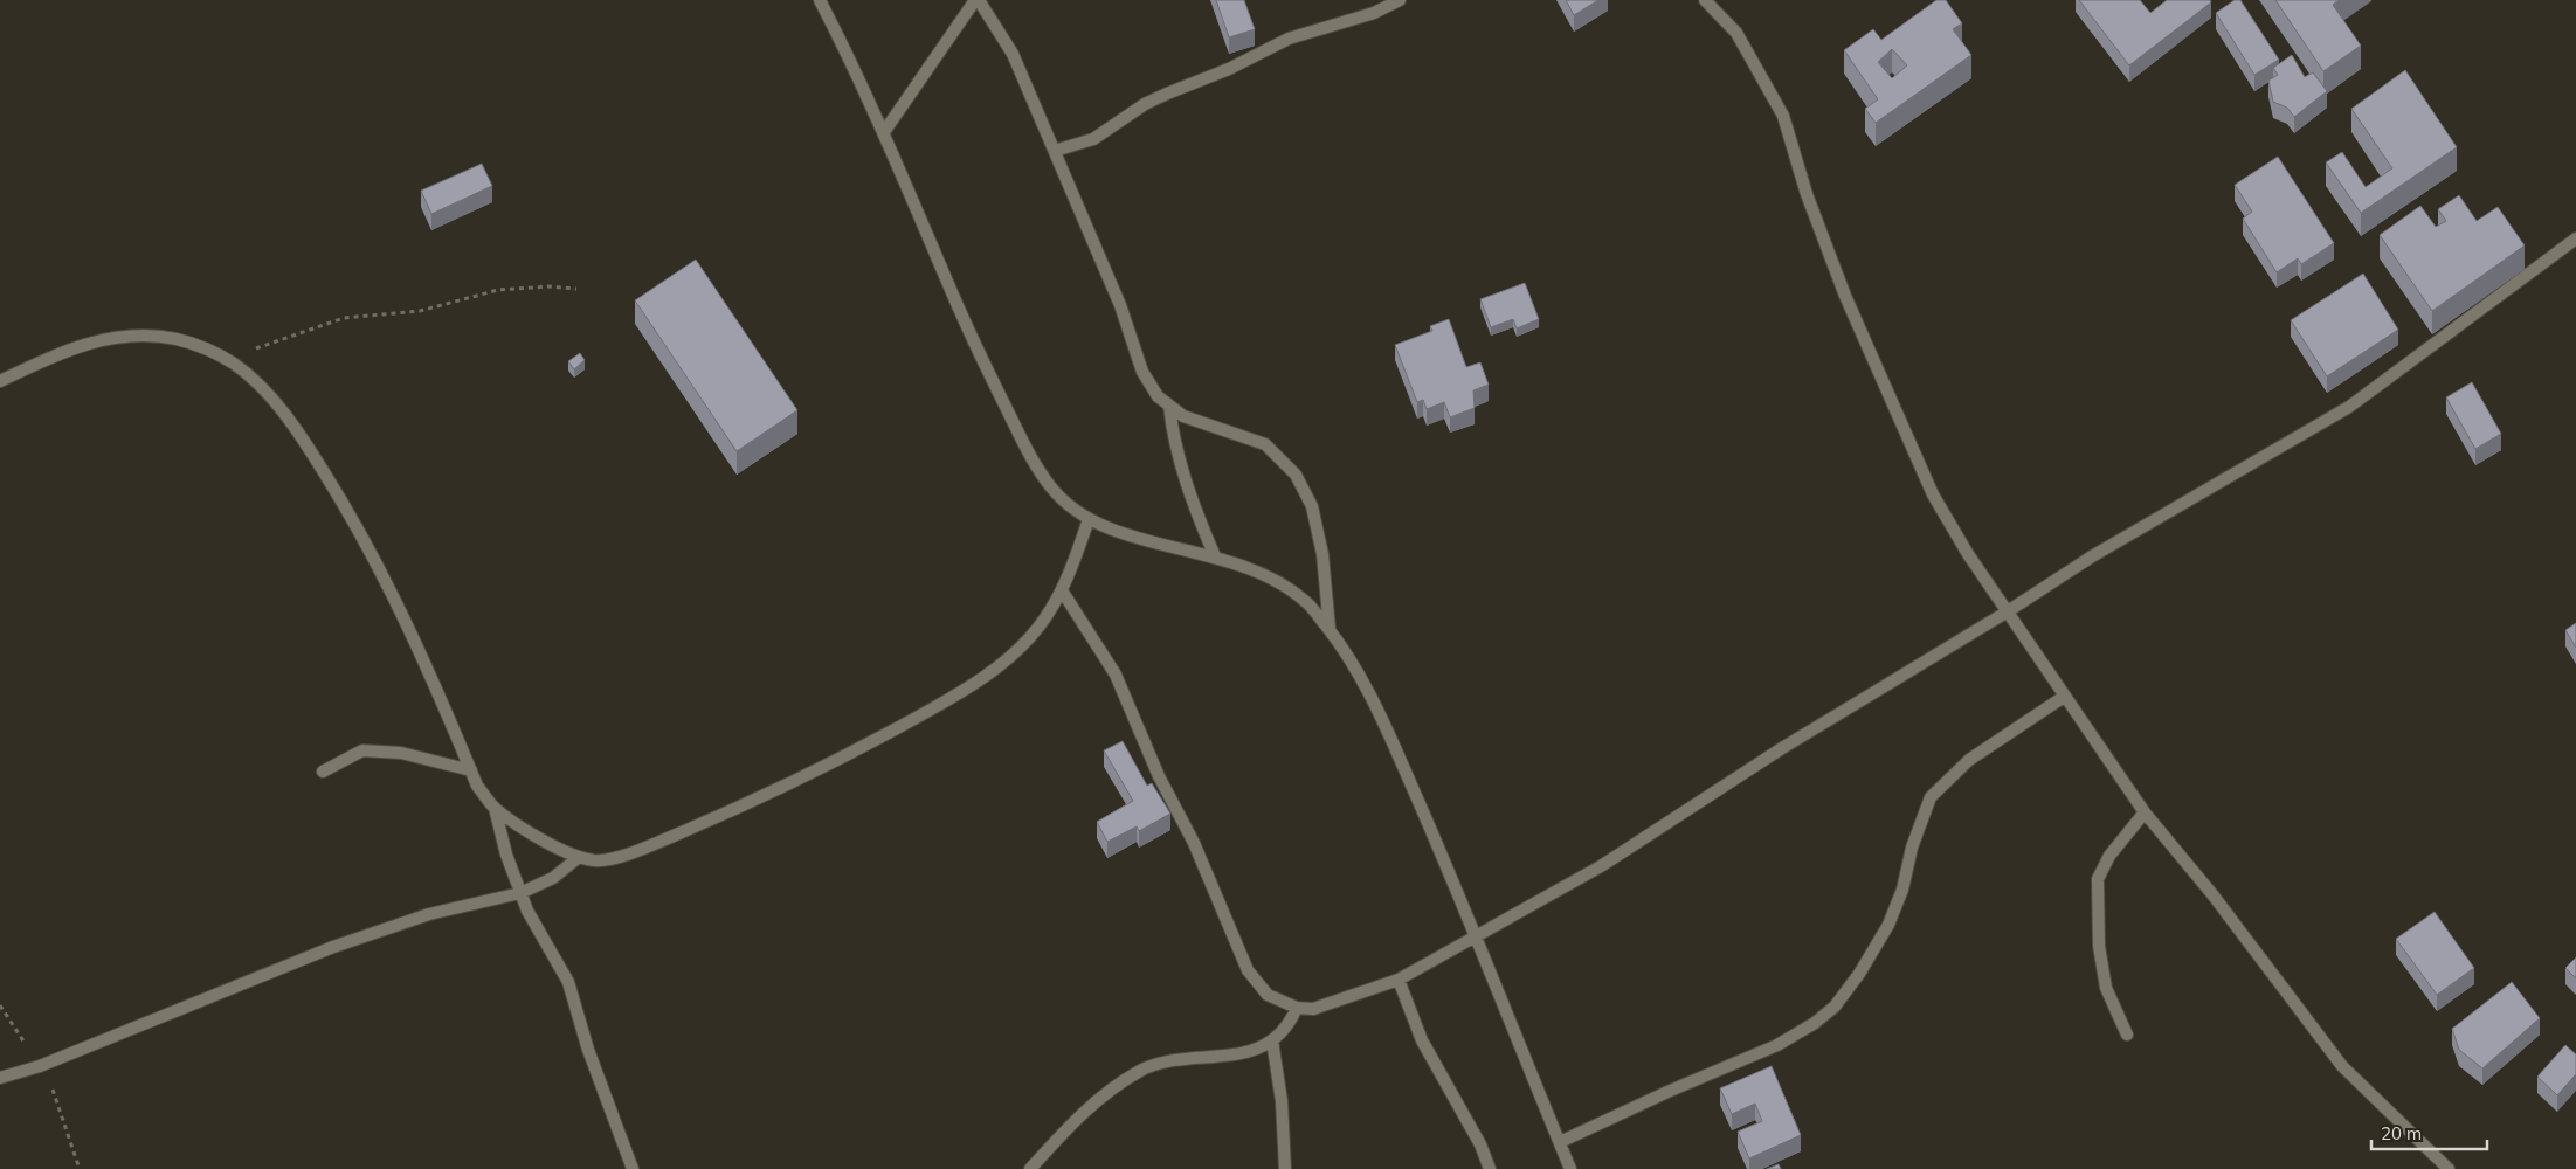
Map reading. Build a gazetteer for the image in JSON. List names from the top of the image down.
{
  "scale_bar": "20 m"
}
